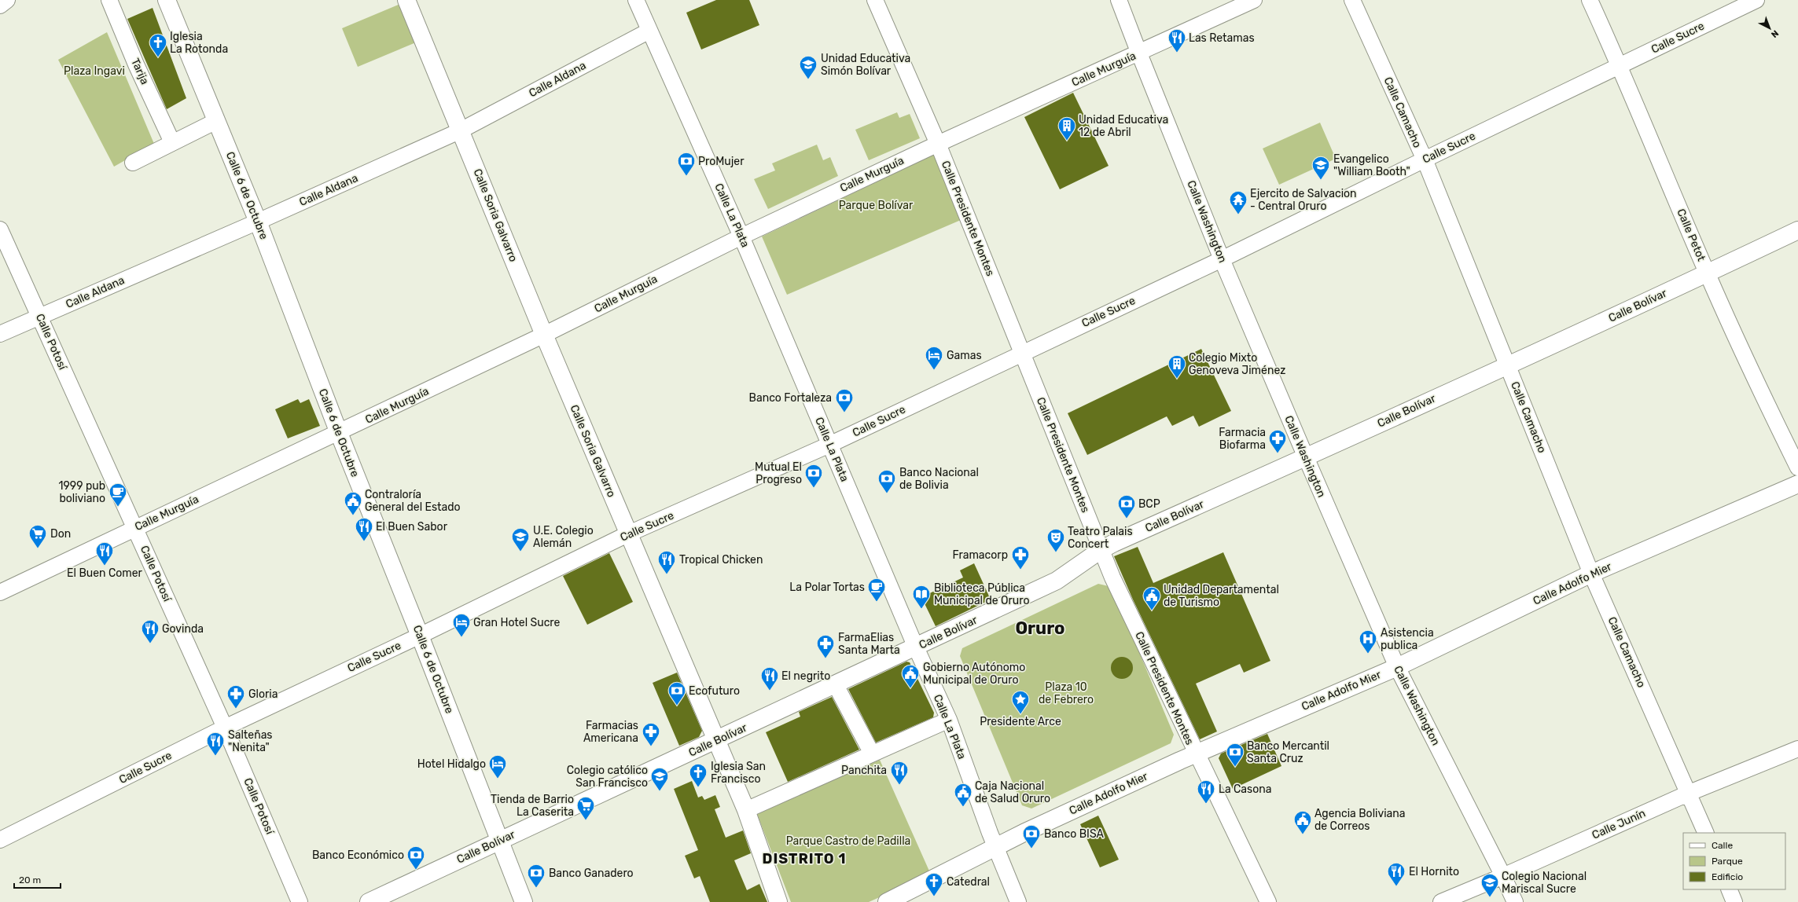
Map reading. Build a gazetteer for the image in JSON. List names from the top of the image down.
{
  "streets": {
    "main road": [
      "Calle 6 de Octubre",
      "Calle Soria Galvarro",
      "Calle Bolívar",
      "Calle Adolfo Mier"
    ],
    "street": [
      "Calle Sucre",
      "Calle Murguía",
      "Tarija",
      "Calle Aldana",
      "Calle Camacho",
      "Calle La Plata",
      "Calle Presidente Montes",
      "Calle Washington",
      "Calle Petot",
      "Calle Potosí",
      "Calle Junín"
    ]
  },
  "crossings": [
    ["Calle Sucre", "Calle Camacho"],
    ["Calle Sucre", "Calle 6 de Octubre"],
    ["Calle Sucre", "Calle Soria Galvarro"],
    ["Calle Sucre", "Calle La Plata"],
    ["Calle Sucre", "Calle Presidente Montes"],
    ["Calle Sucre", "Calle Washington"],
    ["Calle Sucre", "Calle Petot"],
    ["Calle Sucre", "Calle Potosí"],
    ["Calle Murguía", "Calle 6 de Octubre"],
    ["Calle Murguía", "Calle Soria Galvarro"],
    ["Calle Murguía", "Calle La Plata"],
    ["Calle Murguía", "Calle Presidente Montes"],
    ["Calle Murguía", "Calle Washington"],
    ["Calle Murguía", "Calle Potosí"],
    ["Calle Aldana", "Calle 6 de Octubre"],
    ["Calle Aldana", "Calle Soria Galvarro"],
    ["Calle Aldana", "Calle La Plata"],
    ["Calle Aldana", "Calle Potosí"],
    ["Calle Camacho", "Calle Bolívar"],
    ["Calle Camacho", "Calle Adolfo Mier"],
    ["Calle Camacho", "Calle Junín"],
    ["Calle 6 de Octubre", "Calle Bolívar"],
    ["Calle Soria Galvarro", "Calle Bolívar"],
    ["Calle La Plata", "Calle Bolívar"],
    ["Calle La Plata", "Calle Adolfo Mier"],
    ["Calle Presidente Montes", "Calle Bolívar"],
    ["Calle Presidente Montes", "Calle Adolfo Mier"],
    ["Calle Washington", "Calle Bolívar"],
    ["Calle Washington", "Calle Adolfo Mier"],
    ["Calle Washington", "Calle Junín"],
    ["Calle Petot", "Calle Bolívar"]
  ],
  "districts": ["Oruro", "DISTRITO 1"],
  "parks": [
    "Plaza Ingavi",
    "Parque Bolívar",
    "Plaza 10 de Febrero",
    "Parque Castro de Padilla"
  ],
  "places": {
    "restaurant": [
      "Las Retamas",
      "El Buen Sabor",
      "El Buen Comer",
      "Tropical Chicken",
      "Govinda",
      "El negrito",
      "Salteñas \"Nenita\"",
      "Panchita",
      "La Casona",
      "El Hornito"
    ],
    "church": ["Iglesia La Rotonda", "Iglesia San Francisco", "Catedral"],
    "school or university": [
      "Unidad Educativa Simón Bolívar",
      "Evangelico \"William Booth\"",
      "U.E. Colegio Alemán",
      "Colegio católico San Francisco",
      "Colegio Nacional Mariscal Sucre"
    ],
    "building": ["Unidad Educativa 12 de Abril", "Colegio Mixto Genoveva Jiménez"],
    "bank": [
      "ProMujer",
      "Banco Fortaleza",
      "Mutual El Progreso",
      "Banco Nacional de Bolivia",
      "BCP",
      "Ecofuturo",
      "Banco Mercantil Santa Cruz",
      "Banco BISA",
      "Banco Económico",
      "Banco Ganadero"
    ],
    "temple": ["Ejercito de Salvacion - Central Oruro"],
    "hotel": ["Gamas", "Gran Hotel Sucre", "Hotel Hidalgo"],
    "pharmacy": [
      "Farmacia Biofarma",
      "Framacorp",
      "FarmaElias Santa Marta",
      "Gloria",
      "Farmacias Americana"
    ],
    "cafe": ["1999 pub boliviano", "La Polar Tortas"],
    "public building": [
      "Contraloría General del Estado",
      "Unidad Departamental de Turismo",
      "Gobierno Autónomo Municipal de Oruro",
      "Caja Nacional de Salud Oruro",
      "Agencia Boliviana de Correos"
    ],
    "supermarket": ["Don", "Tienda de Barrio La Caserita"],
    "theatre": ["Teatro Palais Concert"],
    "library": ["Biblioteca Pública Municipal de Oruro"],
    "hospital": ["Asistencia publica"],
    "place": ["Presidente Arce"]
  },
  "legend": ["Calle", "Parque", "Edificio"],
  "scale_bar": "20 m",
  "north": "bottom right"
}
